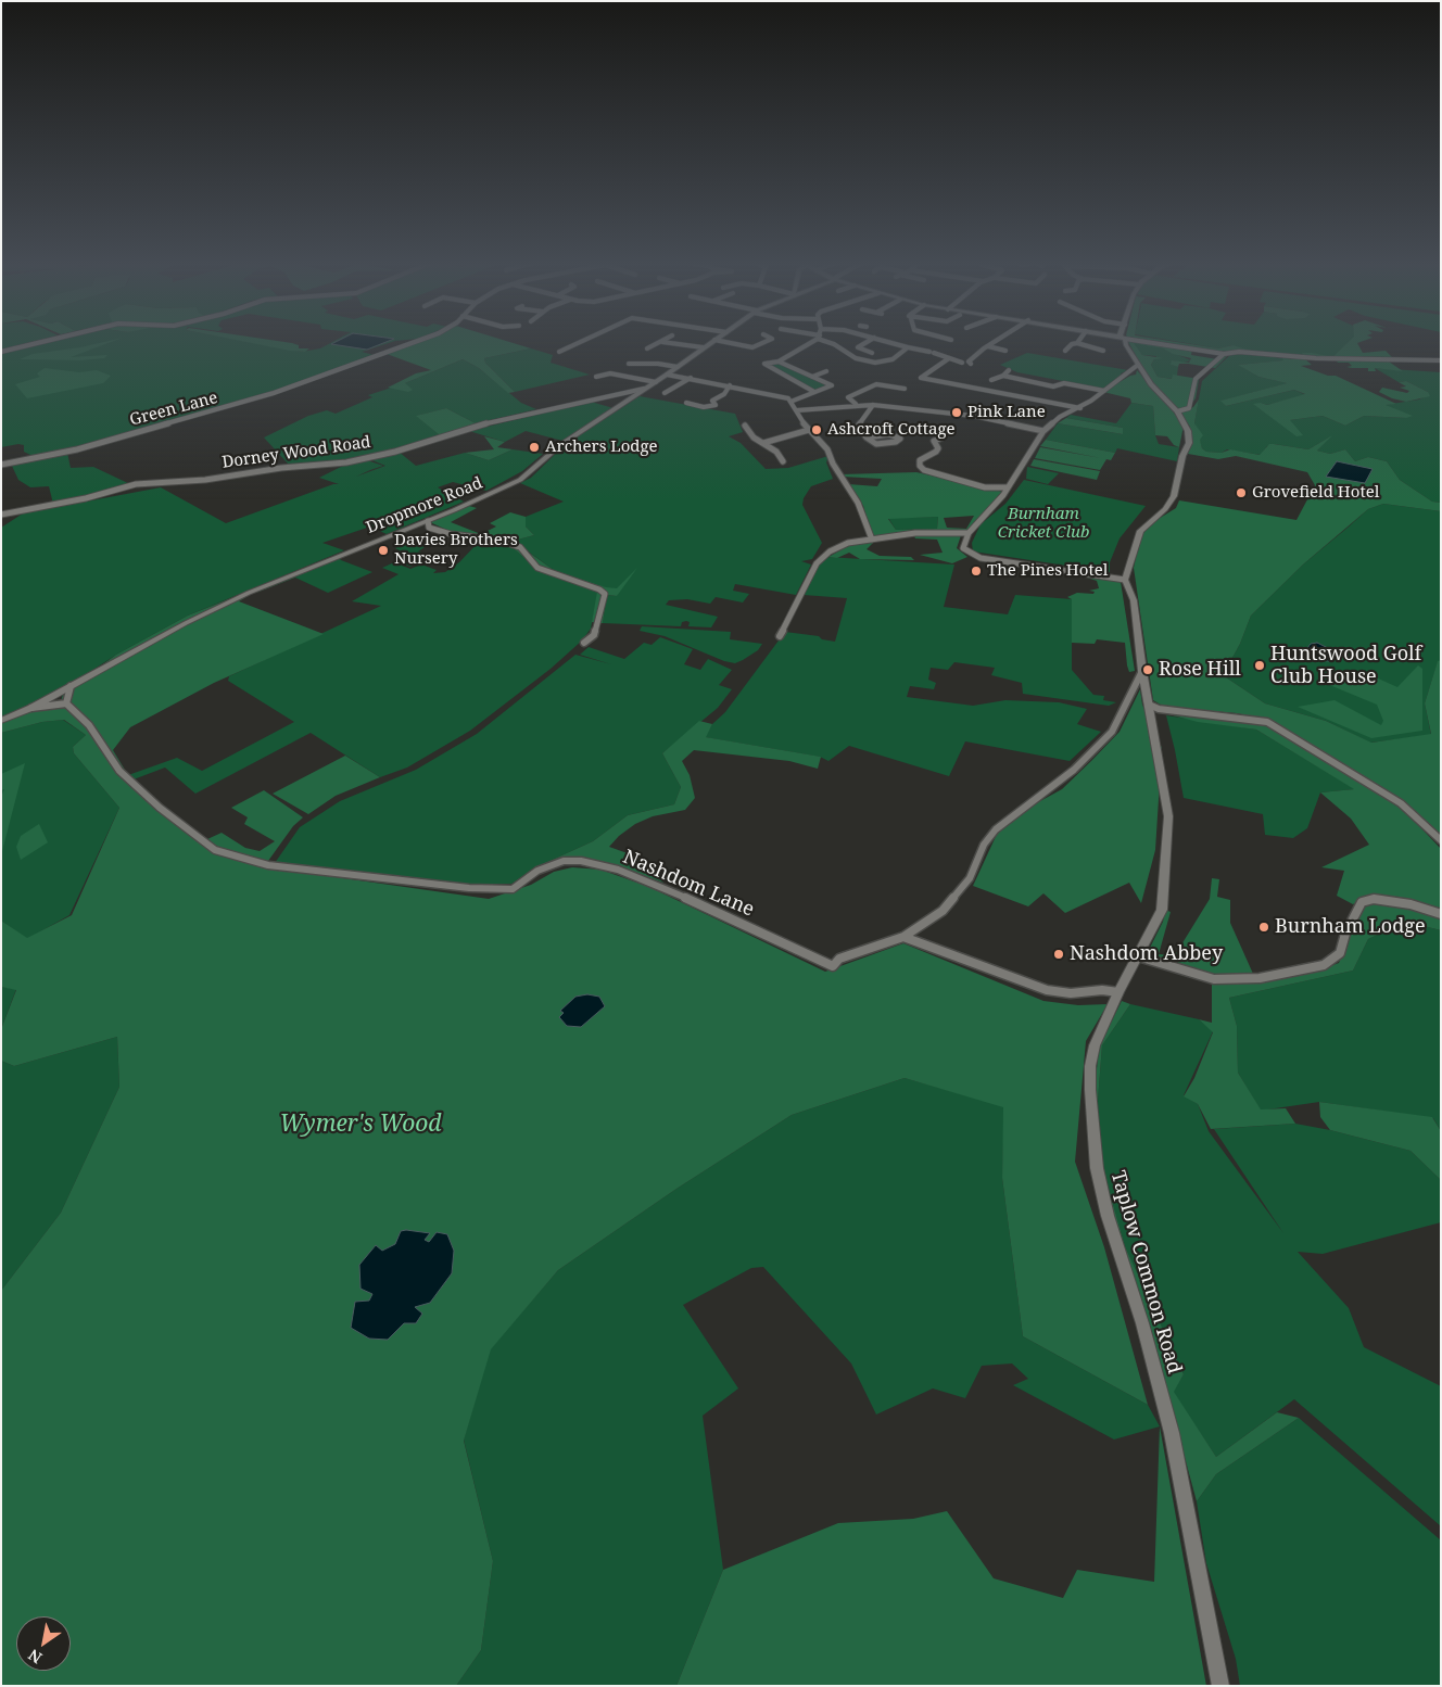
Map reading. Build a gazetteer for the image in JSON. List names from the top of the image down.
{
  "streets": {
    "street": [
      "Green Lane",
      "Dorney Wood Road",
      "Dropmore Road",
      "Nashdom Lane",
      "Taplow Common Road"
    ]
  },
  "crossings": [
    ["Dorney Wood Road", "Dropmore Road"]
  ],
  "parks": ["Burnham Cricket Club", "Wymer's Wood"],
  "places": [
    "Pink Lane",
    "Ashcroft Cottage",
    "Archers Lodge",
    "Grovefield Hotel",
    "Davies Brothers Nursery",
    "The Pines Hotel",
    "Huntswood Golf Club House",
    "Rose Hill",
    "Burnham Lodge",
    "Nashdom Abbey"
  ],
  "north": "bottom left"
}
